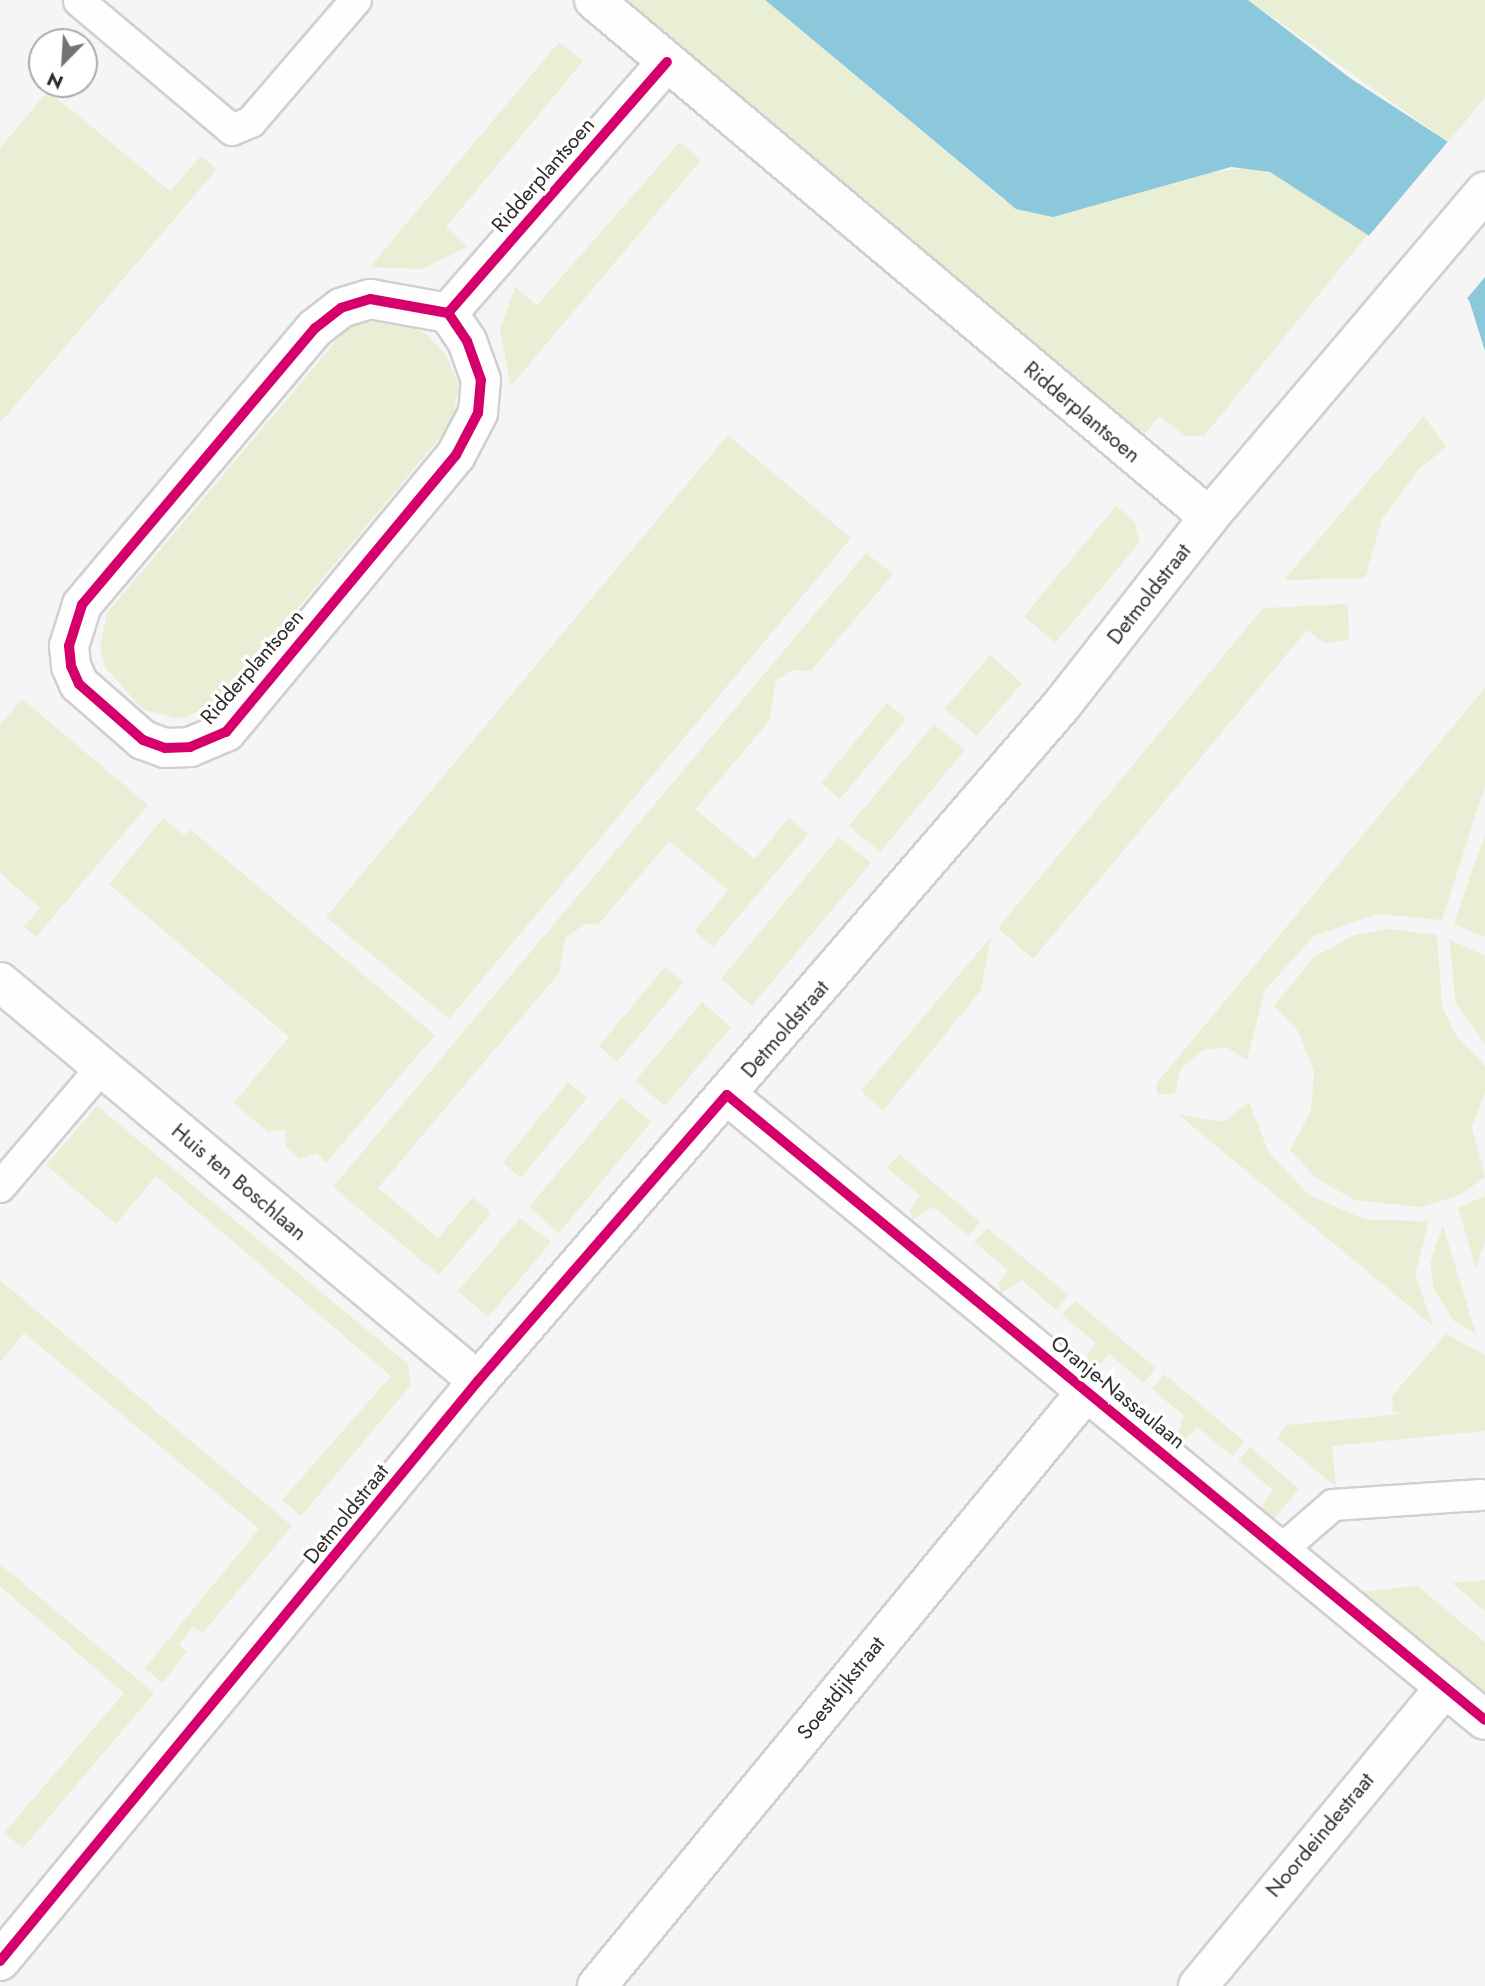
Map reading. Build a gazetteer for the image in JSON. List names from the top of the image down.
{
  "streets": {
    "street": [
      "Ridderplantsoen",
      "Detmoldstraat",
      "Huis ten Boschlaan",
      "Oranje-Nassaulaan",
      "Soestdijkstraat",
      "Noordeindestraat"
    ]
  },
  "crossings": [
    ["Ridderplantsoen", "Detmoldstraat"],
    ["Detmoldstraat", "Huis ten Boschlaan"],
    ["Detmoldstraat", "Oranje-Nassaulaan"],
    ["Oranje-Nassaulaan", "Soestdijkstraat"],
    ["Oranje-Nassaulaan", "Noordeindestraat"]
  ],
  "north": "bottom left"
}
